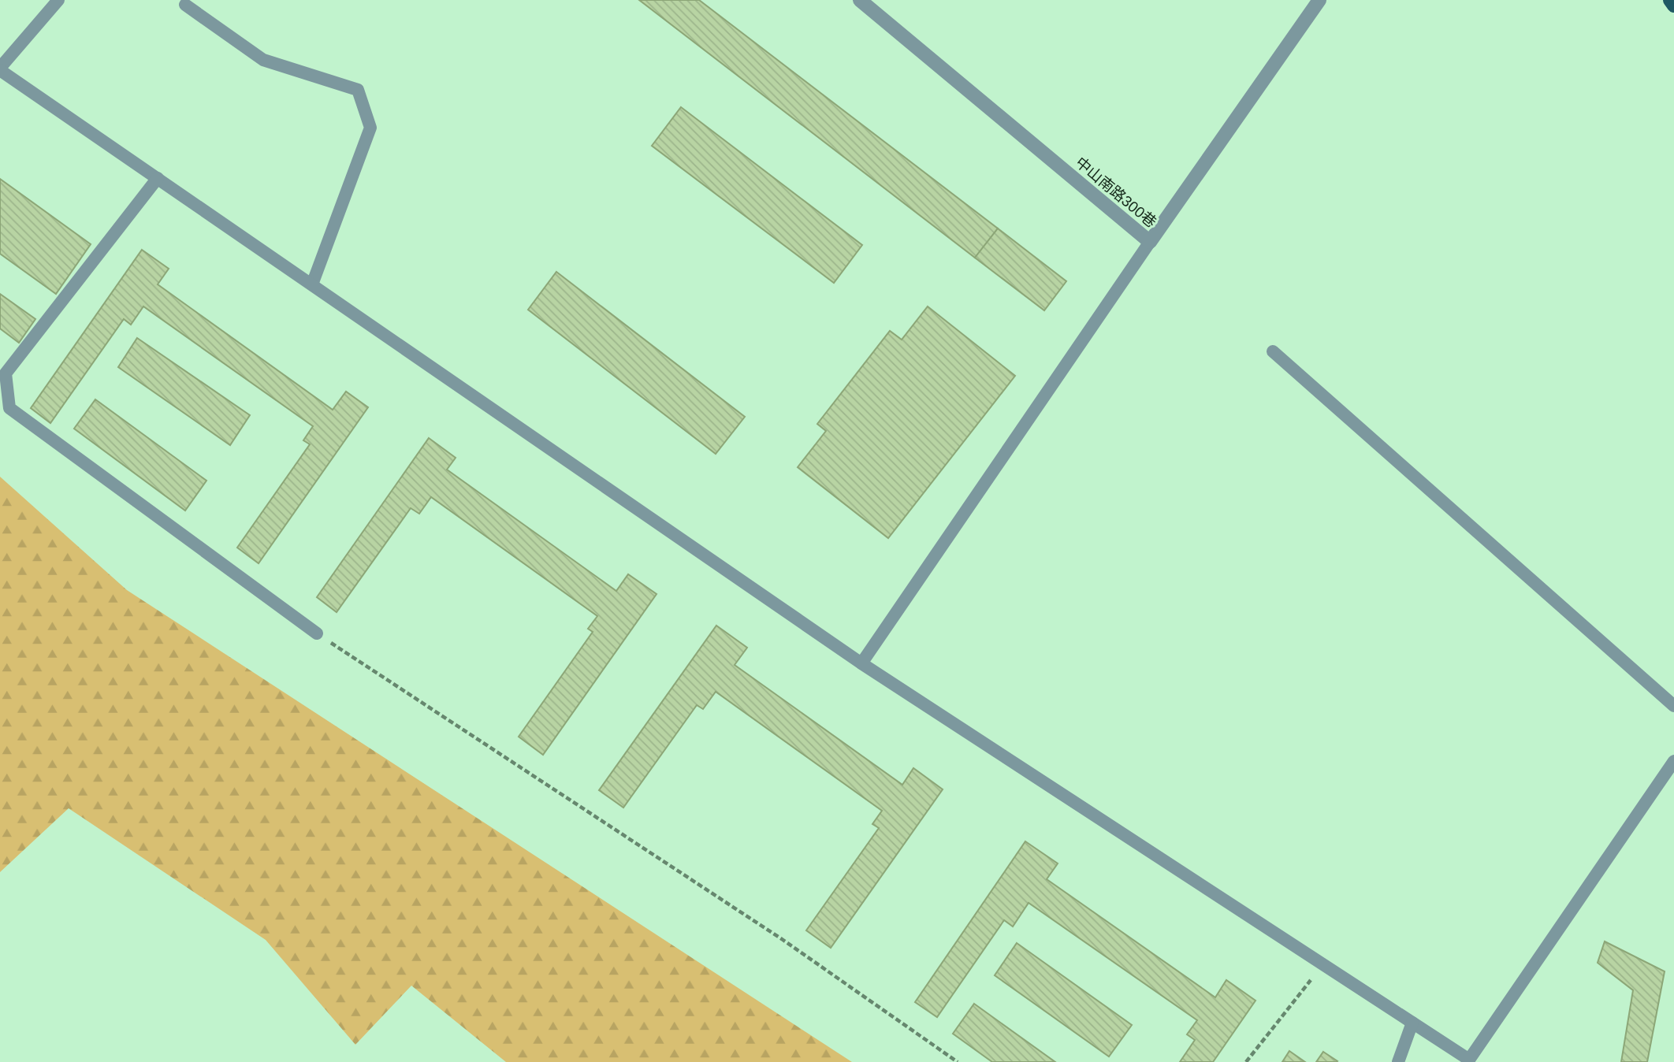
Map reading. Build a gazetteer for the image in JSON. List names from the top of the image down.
{
  "streets": {
    "street": ["中山南路300巷"]
  }
}
